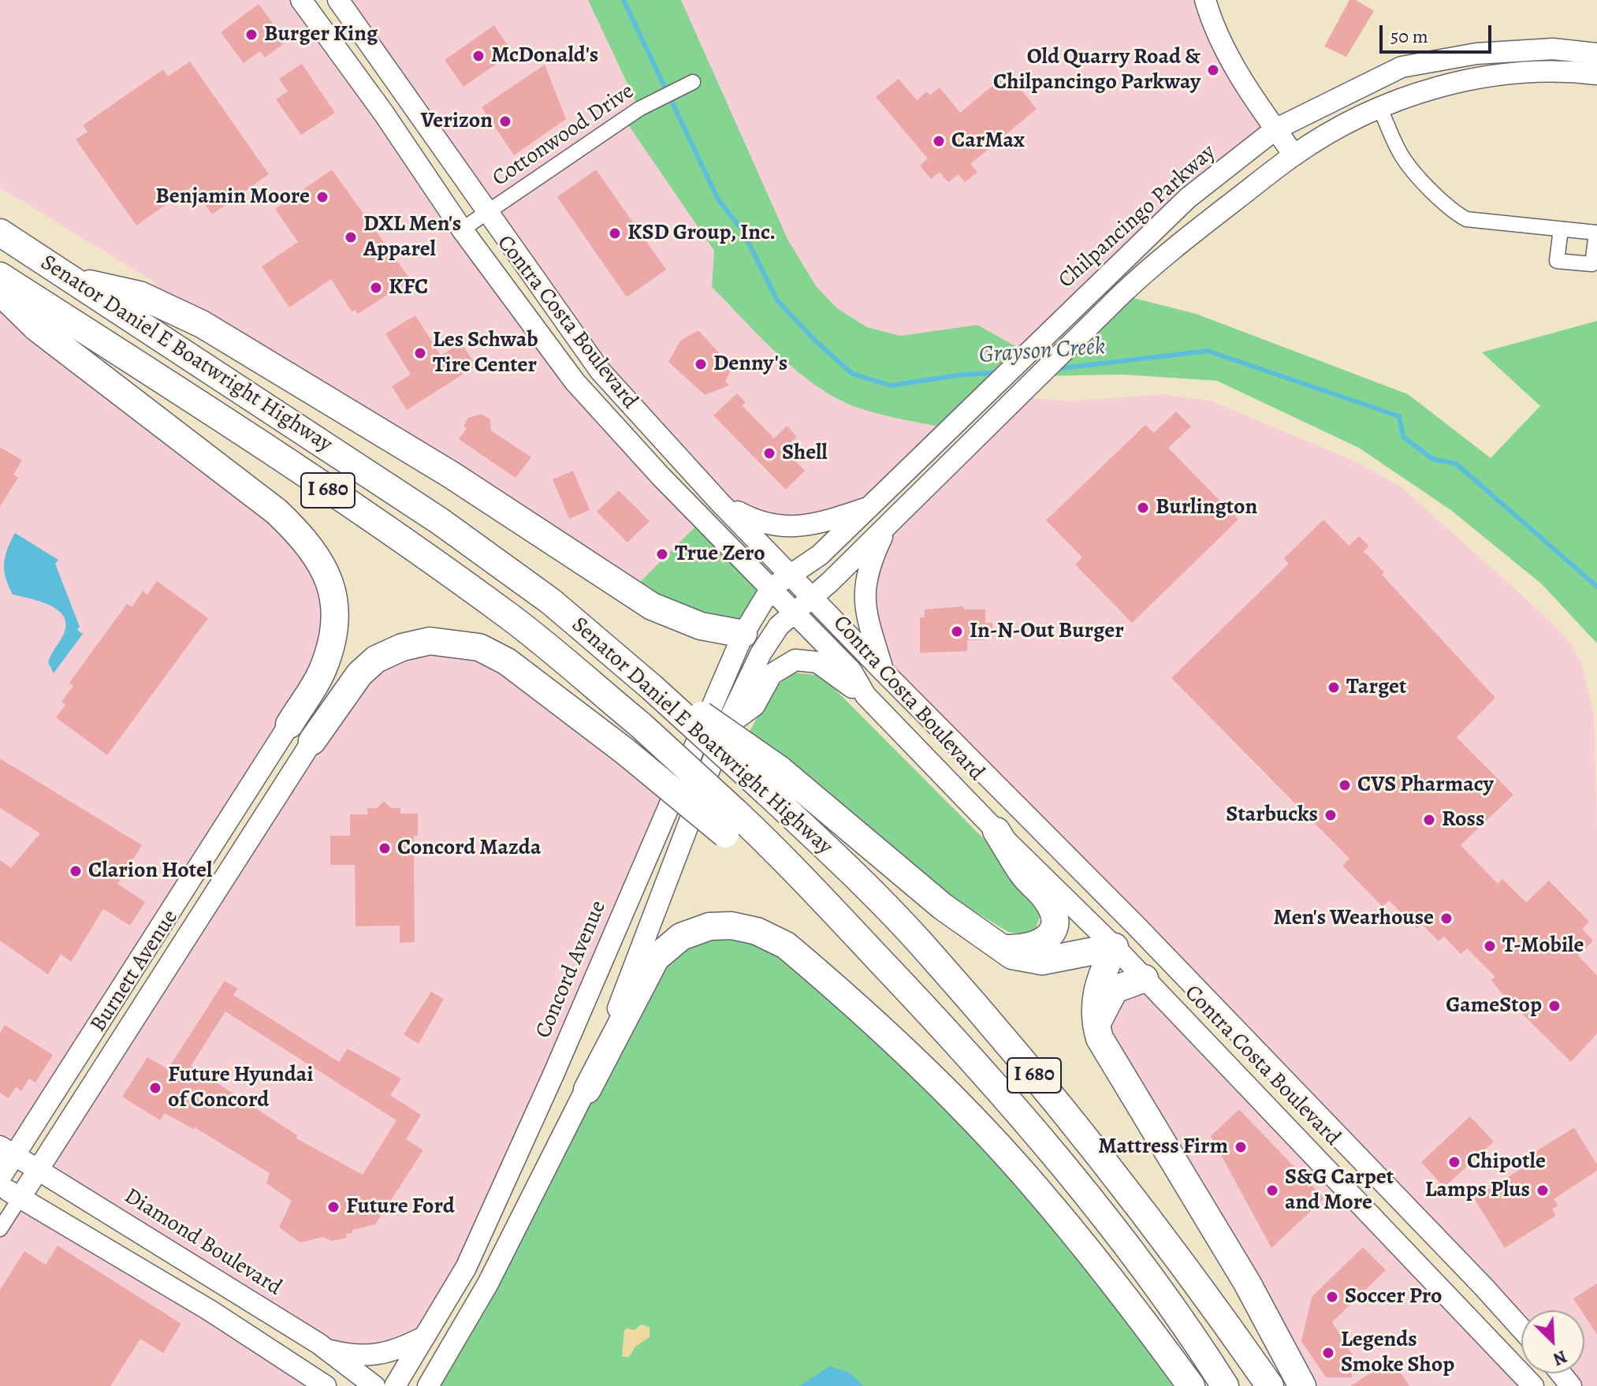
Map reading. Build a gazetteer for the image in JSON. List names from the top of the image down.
{
  "streets": {
    "highway": ["Senator Daniel E Boatwright Highway", "I 680"],
    "main road": [
      "Chilpancingo Parkway",
      "Contra Costa Boulevard",
      "Concord Avenue",
      "Burnett Avenue",
      "Diamond Boulevard"
    ],
    "street": ["Cottonwood Drive"]
  },
  "crossings": [
    ["Cottonwood Drive", "Contra Costa Boulevard"],
    ["Chilpancingo Parkway", "Contra Costa Boulevard"],
    ["Chilpancingo Parkway", "Concord Avenue"],
    ["Contra Costa Boulevard", "Concord Avenue"],
    ["Burnett Avenue", "Diamond Boulevard"]
  ],
  "water": ["Grayson Creek"],
  "places": [
    "Burger King",
    "McDonald's",
    "Old Quarry Road & Chilpancingo Parkway",
    "Verizon",
    "CarMax",
    "Benjamin Moore",
    "KSD Group, Inc.",
    "DXL Men's Apparel",
    "KFC",
    "Les Schwab Tire Center",
    "Denny's",
    "Shell",
    "Burlington",
    "True Zero",
    "In-N-Out Burger",
    "Target",
    "CVS Pharmacy",
    "Starbucks",
    "Ross",
    "Concord Mazda",
    "Clarion Hotel",
    "Men's Wearhouse",
    "T-Mobile",
    "GameStop",
    "Future Hyundai of Concord",
    "Mattress Firm",
    "Chipotle",
    "S&G Carpet and More",
    "Lamps Plus",
    "Future Ford",
    "Soccer Pro",
    "Legends Smoke Shop"
  ],
  "scale_bar": "50 m",
  "north": "bottom right"
}
